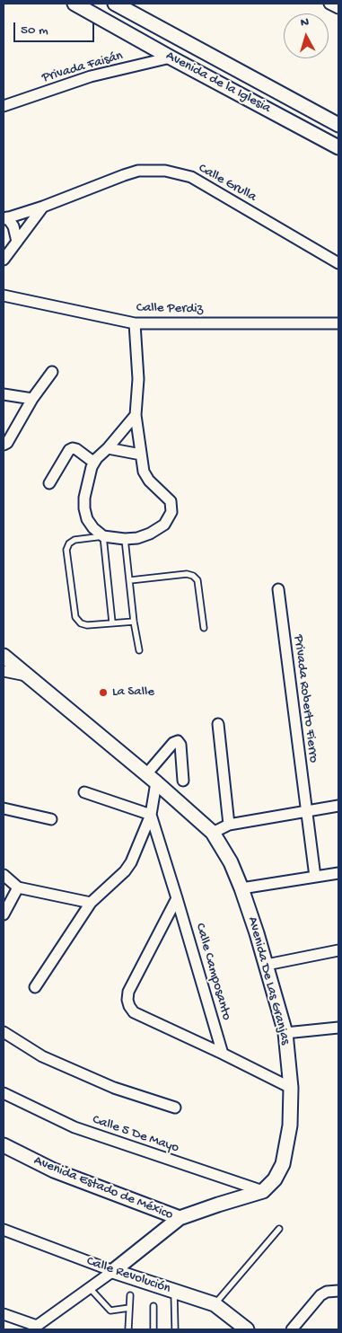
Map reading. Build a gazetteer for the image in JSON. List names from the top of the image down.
{
  "streets": {
    "street": [
      "Privada Faisán",
      "Avenida de la Iglesia",
      "Calle Grulla",
      "Calle Perdiz",
      "Privada Roberto Fierro",
      "Calle Camposanto",
      "Avenida De Las Granjas",
      "Calle 5 De Mayo",
      "Avenida Estado de México",
      "Calle Revolución"
    ]
  },
  "crossings": [
    ["Privada Faisán", "Avenida de la Iglesia"],
    ["Avenida De Las Granjas", "Calle 5 De Mayo"]
  ],
  "places": ["La Salle"],
  "scale_bar": "50 m",
  "north": "top"
}
